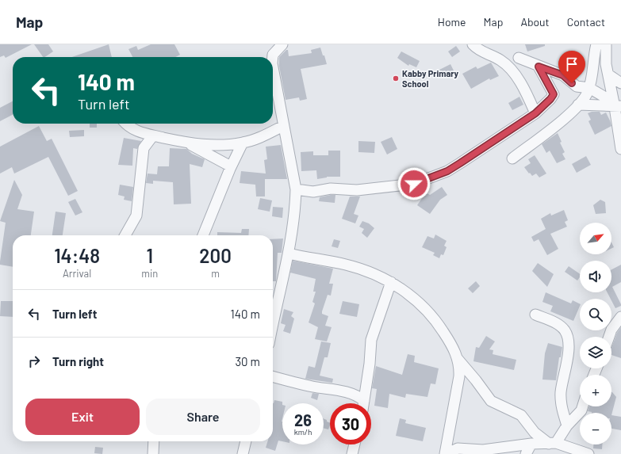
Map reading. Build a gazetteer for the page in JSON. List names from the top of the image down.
{
  "places": ["Kabby Primary School"],
  "north": "top right",
  "page": {
    "header": "Map",
    "nav": [
      "Home",
      "Map",
      "About",
      "Contact"
    ],
    "turn": ["140 m", "Turn left"],
    "map_buttons": ["+", "−"],
    "eta": [
      "14:48",
      "Arrival",
      "1",
      "min",
      "200",
      "m"
    ],
    "list": [
      {
        "name": "Turn left",
        "value": "140 m"
      },
      {
        "name": "Turn right",
        "value": "30 m"
      }
    ],
    "buttons": ["Exit", "Share"],
    "speed": "26 km/h",
    "limit": "30"
  }
}
